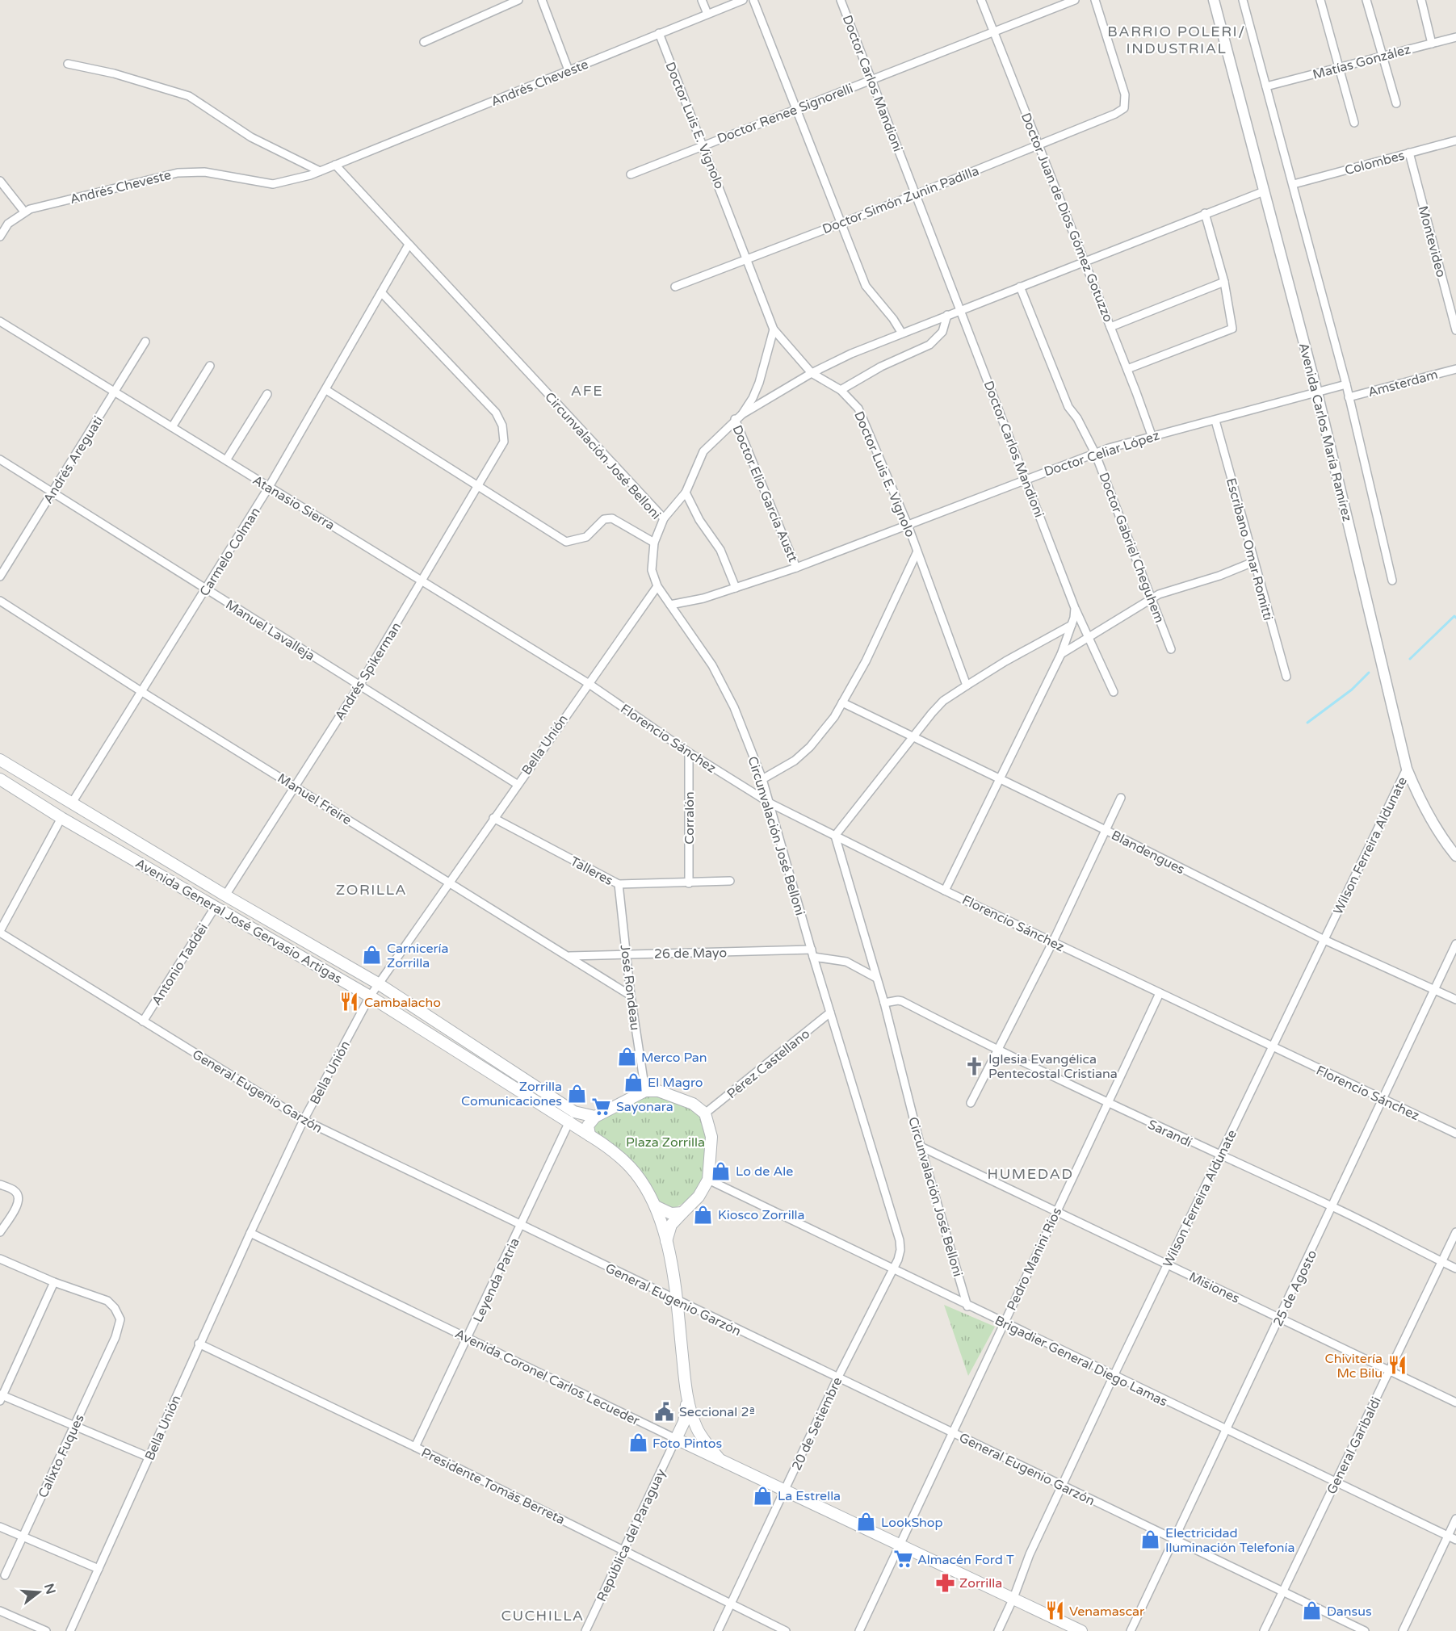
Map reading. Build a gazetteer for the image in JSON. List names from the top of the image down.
{
  "streets": {
    "main road": ["Avenida General José Gervasio Artigas", "Avenida Coronel Carlos Lecueder"],
    "street": [
      "Matías González",
      "Andrés Cheveste",
      "Doctor Carlos Mandioni",
      "Doctor Renee Signorelli",
      "Doctor Luis E. Vignolo",
      "Colombes",
      "Doctor Simón Zunin Padilla",
      "Doctor Juan de Dios Gómez Gotuzzo",
      "Montevideo",
      "Amsterdam",
      "Avenida Carlos María Ramírez",
      "Doctor Celiar López",
      "Circunvalación José Belloni",
      "Andrés Areguati",
      "Doctor Elio García Austt",
      "Atanasio Sierra",
      "Doctor Gabriel Cheguhem",
      "Escribano Omar Romitti",
      "Carmelo Colman",
      "Manuel Lavalleja",
      "Andrés Spikerman",
      "Florencio Sánchez",
      "Bella Unión",
      "Manuel Freire",
      "Corralón",
      "Wilson Ferreira Aldunate",
      "Blandengues",
      "Talleres",
      "26 de Mayo",
      "Antonio Taddei",
      "José Rondeau",
      "Pérez Castellano",
      "General Eugenio Garzón",
      "Sarandí",
      "Pedro Manini Ríos",
      "Leyenda Patria",
      "Misiones",
      "25 de Agosto",
      "Brigadier General Diego Lamas",
      "20 de Setiembre",
      "General Garibaldi",
      "Calixto Fuques",
      "Presidente Tomás Berreta",
      "República del Paraguay"
    ]
  },
  "crossings": [
    ["Andrés Cheveste", "Doctor Luis E. Vignolo"],
    ["Andrés Cheveste", "Circunvalación José Belloni"],
    ["Doctor Carlos Mandioni", "Doctor Renee Signorelli"],
    ["Doctor Carlos Mandioni", "Doctor Simón Zunin Padilla"],
    ["Doctor Carlos Mandioni", "Doctor Celiar López"],
    ["Doctor Renee Signorelli", "Doctor Luis E. Vignolo"],
    ["Doctor Renee Signorelli", "Doctor Juan de Dios Gómez Gotuzzo"],
    ["Doctor Luis E. Vignolo", "Doctor Simón Zunin Padilla"],
    ["Doctor Luis E. Vignolo", "Doctor Celiar López"],
    ["Colombes", "Montevideo"],
    ["Doctor Simón Zunin Padilla", "Doctor Juan de Dios Gómez Gotuzzo"],
    ["Doctor Juan de Dios Gómez Gotuzzo", "Doctor Celiar López"],
    ["Avenida Carlos María Ramírez", "Doctor Celiar López"],
    ["Avenida Carlos María Ramírez", "Wilson Ferreira Aldunate"],
    ["Doctor Celiar López", "Circunvalación José Belloni"],
    ["Doctor Celiar López", "Doctor Elio García Austt"],
    ["Doctor Celiar López", "Doctor Gabriel Cheguhem"],
    ["Doctor Celiar López", "Escribano Omar Romitti"],
    ["Circunvalación José Belloni", "Carmelo Colman"],
    ["Circunvalación José Belloni", "Florencio Sánchez"],
    ["Circunvalación José Belloni", "Bella Unión"],
    ["Circunvalación José Belloni", "26 de Mayo"],
    ["Circunvalación José Belloni", "Pérez Castellano"],
    ["Circunvalación José Belloni", "Sarandí"],
    ["Circunvalación José Belloni", "Misiones"],
    ["Circunvalación José Belloni", "Brigadier General Diego Lamas"],
    ["Circunvalación José Belloni", "20 de Setiembre"],
    ["Andrés Areguati", "Atanasio Sierra"],
    ["Andrés Areguati", "Manuel Lavalleja"],
    ["Atanasio Sierra", "Carmelo Colman"],
    ["Atanasio Sierra", "Andrés Spikerman"],
    ["Atanasio Sierra", "Florencio Sánchez"],
    ["Atanasio Sierra", "Bella Unión"],
    ["Carmelo Colman", "Manuel Lavalleja"],
    ["Carmelo Colman", "Andrés Spikerman"],
    ["Carmelo Colman", "Manuel Freire"],
    ["Carmelo Colman", "Avenida General José Gervasio Artigas"],
    ["Manuel Lavalleja", "Andrés Spikerman"],
    ["Manuel Lavalleja", "Bella Unión"],
    ["Andrés Spikerman", "Manuel Freire"],
    ["Andrés Spikerman", "Avenida General José Gervasio Artigas"],
    ["Florencio Sánchez", "Bella Unión"],
    ["Florencio Sánchez", "Corralón"],
    ["Florencio Sánchez", "Wilson Ferreira Aldunate"],
    ["Florencio Sánchez", "Pedro Manini Ríos"],
    ["Florencio Sánchez", "25 de Agosto"],
    ["Bella Unión", "Manuel Freire"],
    ["Bella Unión", "Talleres"],
    ["Bella Unión", "Avenida General José Gervasio Artigas"],
    ["Bella Unión", "General Eugenio Garzón"],
    ["Bella Unión", "Avenida Coronel Carlos Lecueder"],
    ["Bella Unión", "Presidente Tomás Berreta"],
    ["Manuel Freire", "26 de Mayo"],
    ["Manuel Freire", "José Rondeau"],
    ["Corralón", "Talleres"],
    ["Wilson Ferreira Aldunate", "Blandengues"],
    ["Wilson Ferreira Aldunate", "General Eugenio Garzón"],
    ["Wilson Ferreira Aldunate", "Sarandí"],
    ["Wilson Ferreira Aldunate", "Misiones"],
    ["Wilson Ferreira Aldunate", "Brigadier General Diego Lamas"],
    ["Wilson Ferreira Aldunate", "Avenida Coronel Carlos Lecueder"],
    ["Blandengues", "25 de Agosto"],
    ["Talleres", "José Rondeau"],
    ["Avenida General José Gervasio Artigas", "Antonio Taddei"],
    ["Avenida General José Gervasio Artigas", "Leyenda Patria"],
    ["26 de Mayo", "José Rondeau"],
    ["Antonio Taddei", "General Eugenio Garzón"],
    ["General Eugenio Garzón", "Pedro Manini Ríos"],
    ["General Eugenio Garzón", "Leyenda Patria"],
    ["General Eugenio Garzón", "25 de Agosto"],
    ["General Eugenio Garzón", "20 de Setiembre"],
    ["General Eugenio Garzón", "General Garibaldi"],
    ["Sarandí", "Pedro Manini Ríos"],
    ["Sarandí", "25 de Agosto"],
    ["Sarandí", "General Garibaldi"],
    ["Pedro Manini Ríos", "Misiones"],
    ["Pedro Manini Ríos", "Brigadier General Diego Lamas"],
    ["Pedro Manini Ríos", "Avenida Coronel Carlos Lecueder"],
    ["Leyenda Patria", "Avenida Coronel Carlos Lecueder"],
    ["Leyenda Patria", "Presidente Tomás Berreta"],
    ["Misiones", "25 de Agosto"],
    ["Misiones", "General Garibaldi"],
    ["25 de Agosto", "Brigadier General Diego Lamas"],
    ["Brigadier General Diego Lamas", "20 de Setiembre"],
    ["Brigadier General Diego Lamas", "General Garibaldi"],
    ["Avenida Coronel Carlos Lecueder", "20 de Setiembre"],
    ["Avenida Coronel Carlos Lecueder", "República del Paraguay"],
    ["20 de Setiembre", "Presidente Tomás Berreta"],
    ["Presidente Tomás Berreta", "República del Paraguay"]
  ],
  "districts": [
    "BARRIO POLERI/ INDUSTRIAL",
    "AFE",
    "ZORILLA",
    "HUMEDAD",
    "CUCHILLA"
  ],
  "parks": ["Plaza Zorrilla"],
  "places": {
    "shop": [
      "Carnicería Zorrilla",
      "Merco Pan",
      "El Magro",
      "Zorrilla Comunicaciones",
      "Lo de Ale",
      "Kiosco Zorrilla",
      "Foto Pintos",
      "La Estrella",
      "LookShop",
      "Electricidad Iluminación Telefonía",
      "Dansus"
    ],
    "restaurant": ["Cambalacho", "Chivitería Mc Bilu", "Venamascar"],
    "church": ["Iglesia Evangélica Pentecostal Cristiana"],
    "supermarket": ["Sayonara", "Almacén Ford T"],
    "public building": ["Seccional 2ª"],
    "pharmacy": ["Zorrilla"]
  },
  "north": "right"
}
